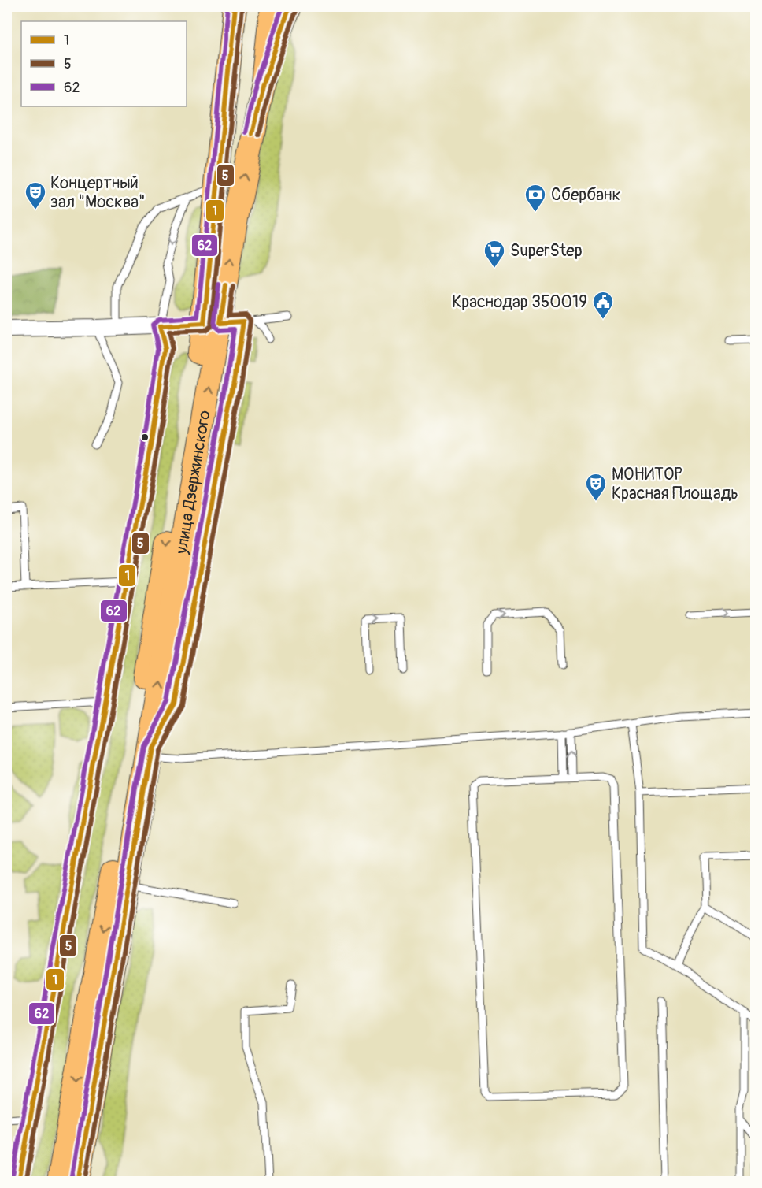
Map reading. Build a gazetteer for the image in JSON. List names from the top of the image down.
{
  "streets": {
    "main road": ["улица Дзержинского"]
  },
  "places": {
    "theatre": ["Концертный зал \"Москва\"", "МОНИТОР Красная Площадь"],
    "bank": ["Сбербанк"],
    "supermarket": ["SuperStep"],
    "public building": ["Краснодар 350019"]
  },
  "lines": ["transit line 1", "transit line 62", "transit line 5"],
  "legend": ["1", "5", "62"]
}
